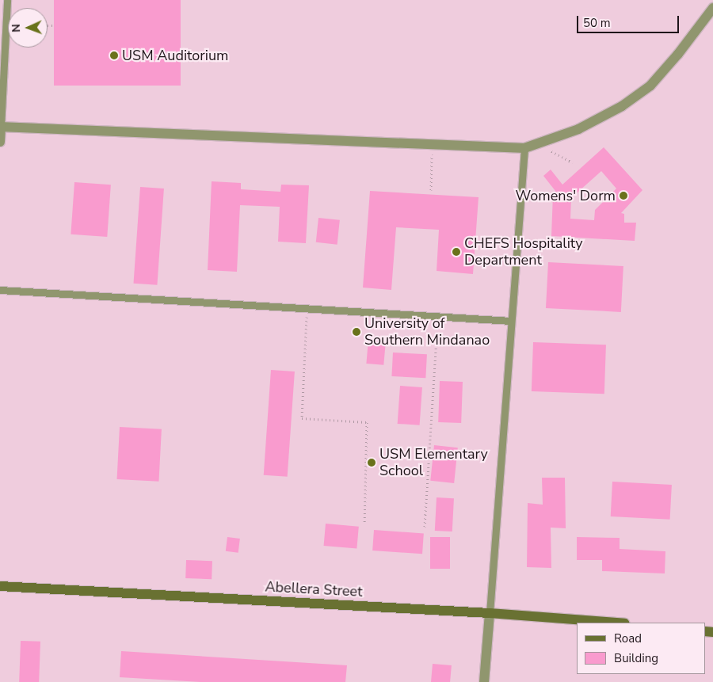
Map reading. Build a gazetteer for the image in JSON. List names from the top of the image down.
{
  "streets": {
    "street": ["Abellera Street"]
  },
  "places": [
    "USM Auditorium",
    "Womens' Dorm",
    "CHEFS Hospitality Department",
    "University of Southern Mindanao",
    "USM Elementary School"
  ],
  "legend": ["Road", "Building"],
  "scale_bar": "50 m",
  "north": "left"
}
